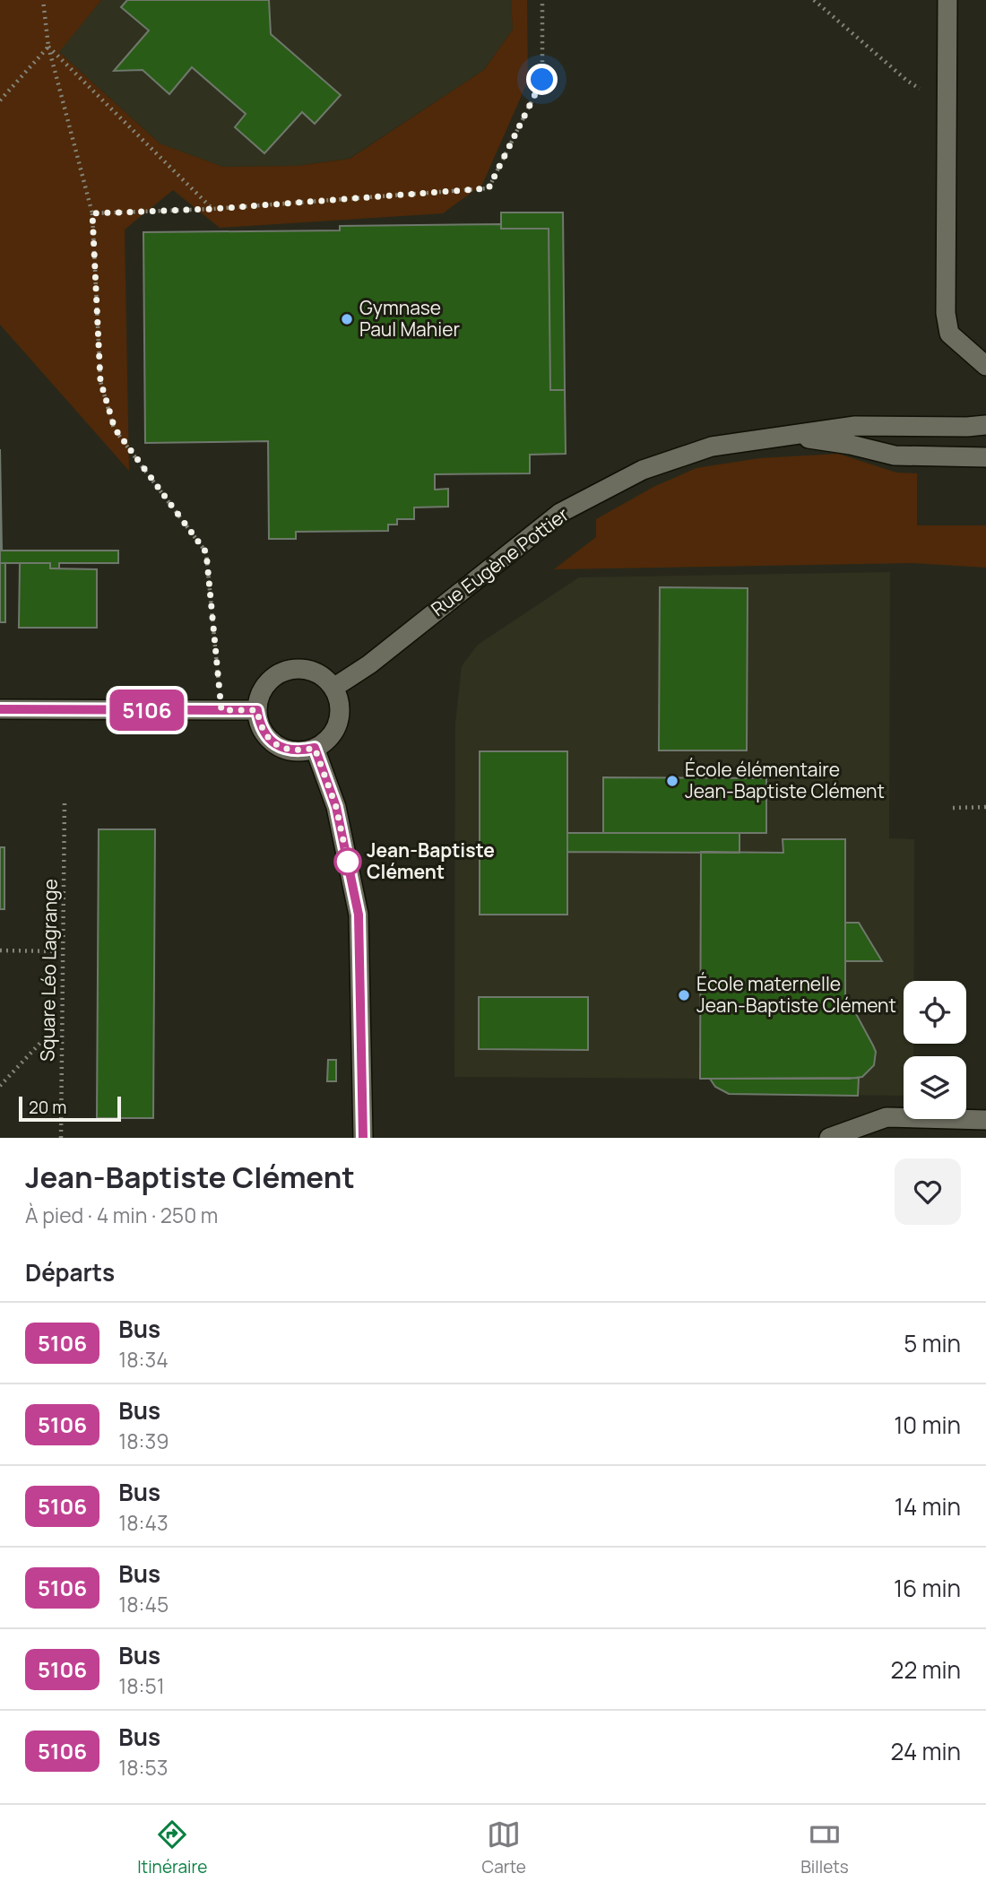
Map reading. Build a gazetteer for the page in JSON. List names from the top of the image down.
{
  "streets": {
    "street": ["Rue Eugène Pottier"],
    "path": ["Square Léo Lagrange"]
  },
  "places": [
    "Gymnase Paul Mahier",
    "École élémentaire Jean-Baptiste Clément",
    "Jean-Baptiste Clément",
    "École maternelle Jean-Baptiste Clément"
  ],
  "lines": ["bus line 5106"],
  "scale_bar": "20 m",
  "page": {
    "on_map": "5106",
    "scale": "20 m",
    "heading": [
      ["Jean-Baptiste Clément", "À pied · 4 min · 250 m"],
      "Départs"
    ],
    "list": [
      {
        "mark": "5106",
        "name": "Bus",
        "note": "18:34",
        "value": "5 min"
      },
      {
        "mark": "5106",
        "name": "Bus",
        "note": "18:39",
        "value": "10 min"
      },
      {
        "mark": "5106",
        "name": "Bus",
        "note": "18:43",
        "value": "14 min"
      },
      {
        "mark": "5106",
        "name": "Bus",
        "note": "18:45",
        "value": "16 min"
      },
      {
        "mark": "5106",
        "name": "Bus",
        "note": "18:51",
        "value": "22 min"
      },
      {
        "mark": "5106",
        "name": "Bus",
        "note": "18:53",
        "value": "24 min"
      }
    ],
    "tabs": ["Itinéraire", "Carte", "Billets"]
  }
}
